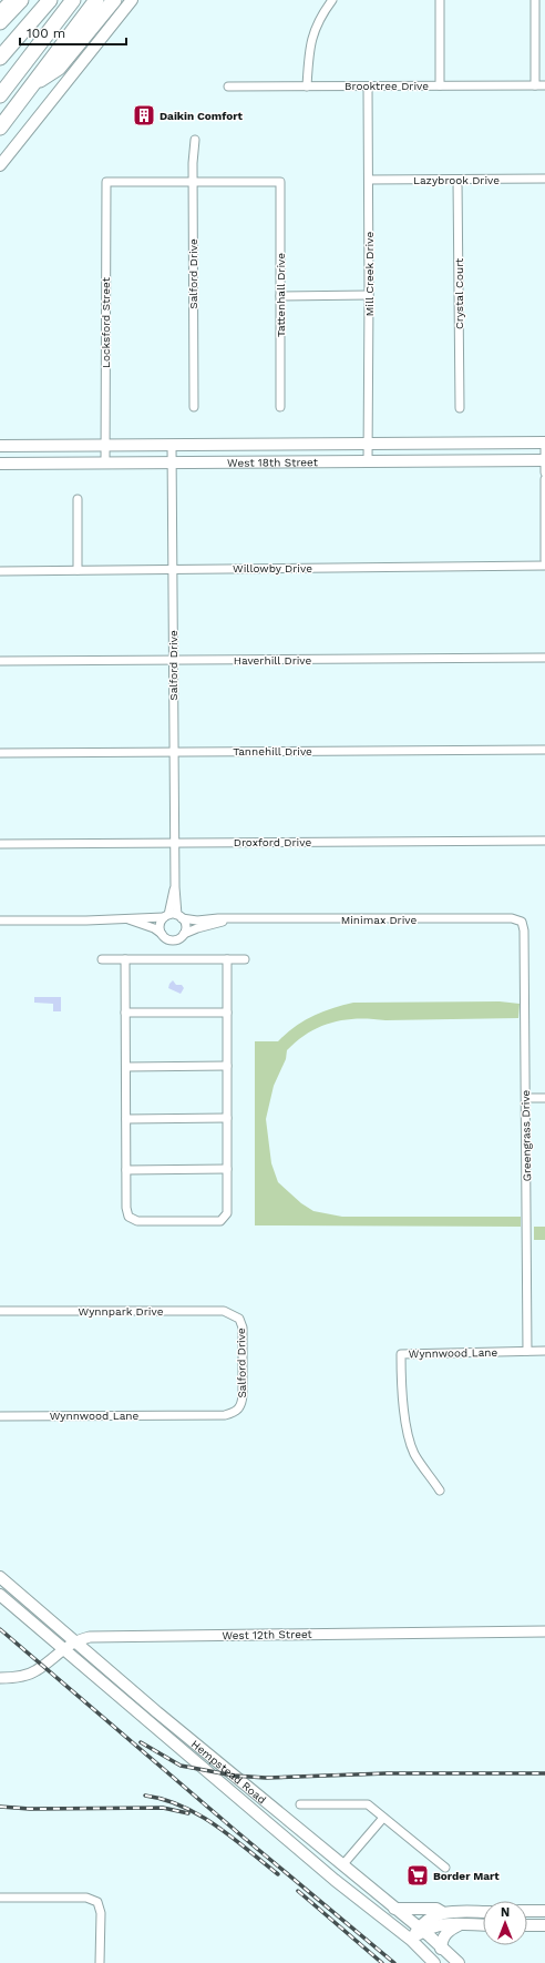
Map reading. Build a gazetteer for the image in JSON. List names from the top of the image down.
{
  "streets": {
    "main road": ["West 18th Street", "Hempstead Road"],
    "street": [
      "Brooktree Drive",
      "Lazybrook Drive",
      "Salford Drive",
      "Mill Creek Drive",
      "Crystal Court",
      "Tattenhall Drive",
      "Locksford Street",
      "Willowby Drive",
      "Haverhill Drive",
      "Tannehill Drive",
      "Droxford Drive",
      "Minimax Drive",
      "Greengrass Drive",
      "Wynnpark Drive",
      "Wynnwood Lane",
      "West 12th Street"
    ]
  },
  "crossings": [
    ["Brooktree Drive", "Mill Creek Drive"],
    ["Lazybrook Drive", "Mill Creek Drive"],
    ["Lazybrook Drive", "Crystal Court"],
    ["Salford Drive", "Tattenhall Drive"],
    ["Salford Drive", "Locksford Street"],
    ["Salford Drive", "West 18th Street"],
    ["Salford Drive", "Willowby Drive"],
    ["Salford Drive", "Haverhill Drive"],
    ["Salford Drive", "Tannehill Drive"],
    ["Salford Drive", "Droxford Drive"],
    ["Salford Drive", "Minimax Drive"],
    ["Salford Drive", "Wynnpark Drive"],
    ["Salford Drive", "Wynnwood Lane"],
    ["Mill Creek Drive", "West 18th Street"],
    ["Tattenhall Drive", "Locksford Street"],
    ["Locksford Street", "West 18th Street"],
    ["Minimax Drive", "Greengrass Drive"],
    ["Greengrass Drive", "Wynnwood Lane"],
    ["West 12th Street", "Hempstead Road"]
  ],
  "places": {
    "building": ["Daikin Comfort"],
    "supermarket": ["Border Mart"]
  },
  "scale_bar": "100 m",
  "north": "top"
}
